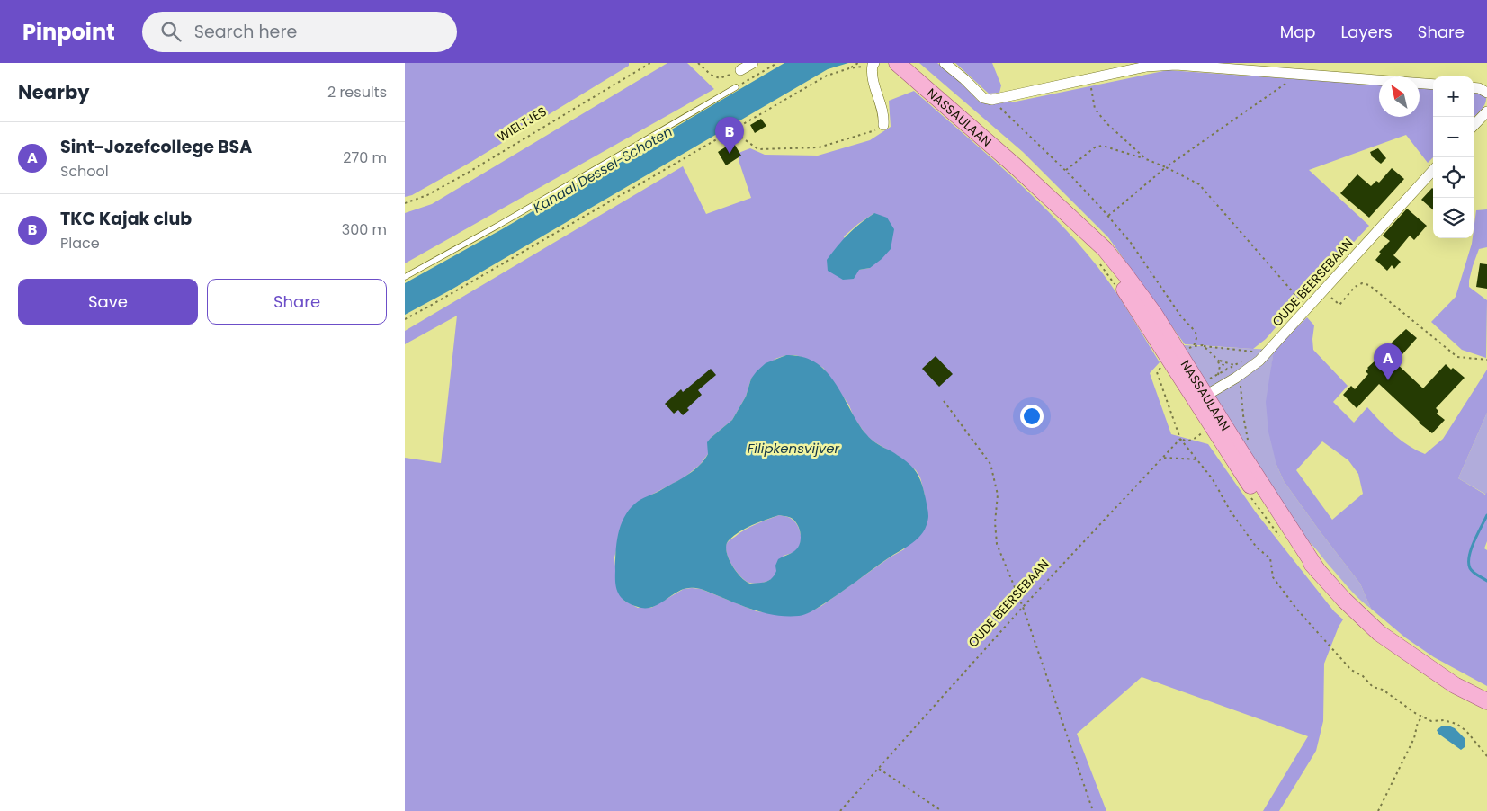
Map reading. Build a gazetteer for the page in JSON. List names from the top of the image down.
{
  "streets": {
    "main road": ["NASSAULAAN"],
    "street": ["OUDE BEERSEBAAN"],
    "path": ["WIELTJES"]
  },
  "crossings": [
    ["NASSAULAAN", "OUDE BEERSEBAAN"]
  ],
  "water": ["Kanaal Dessel-Schoten", "Filipkensvijver"],
  "north": "top left",
  "page": {
    "header": "Pinpoint",
    "search": "Search here",
    "nav": ["Map", "Layers", "Share"],
    "heading": ["Nearby", "2 results"],
    "map_buttons": ["+", "−"],
    "pins": ["B", "A"],
    "list": [
      {
        "mark": "A",
        "name": "Sint-Jozefcollege BSA",
        "note": "School",
        "value": "270 m"
      },
      {
        "mark": "B",
        "name": "TKC Kajak club",
        "note": "Place",
        "value": "300 m"
      }
    ],
    "buttons": ["Save", "Share"]
  }
}
